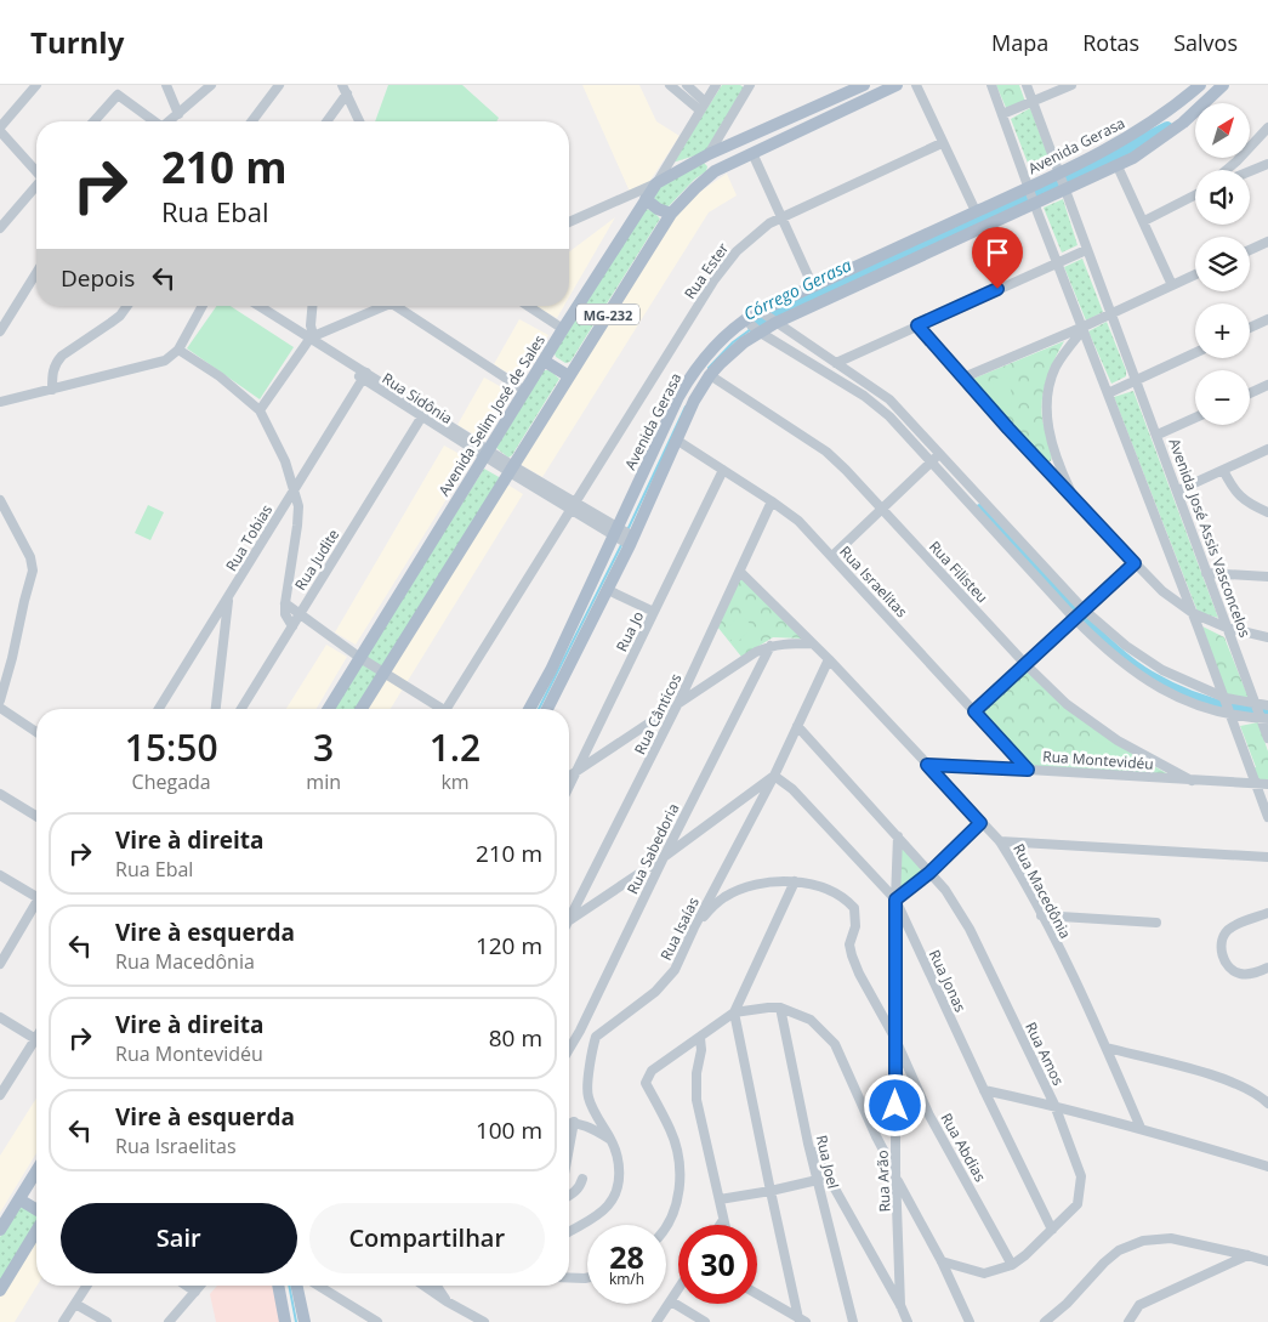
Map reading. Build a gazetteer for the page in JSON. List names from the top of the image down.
{
  "streets": {
    "main road": ["Avenida Gerasa", "MG-232", "Avenida Selim José de Sales"],
    "street": [
      "Rua Ester",
      "Rua Sidônia",
      "Rua Tobias",
      "Avenida José Assis Vasconcelos",
      "Rua Judite",
      "Rua Filisteu",
      "Rua Israelitas",
      "Rua Jo",
      "Rua Cânticos",
      "Rua Montevidéu",
      "Rua Sabedoria",
      "Rua Macedônia",
      "Rua Isaías",
      "Rua Jonas",
      "Rua Amos",
      "Rua Abdias",
      "Rua Joel",
      "Rua Arão"
    ]
  },
  "crossings": [
    ["Avenida Gerasa", "Rua Sidônia"],
    ["Avenida Gerasa", "Avenida José Assis Vasconcelos"],
    ["Avenida Gerasa", "Rua Filisteu"],
    ["Avenida Gerasa", "Rua Israelitas"],
    ["Rua Ester", "Rua Sidônia"],
    ["MG-232", "Rua Sidônia"],
    ["MG-232", "Avenida Selim José de Sales"],
    ["Rua Sidônia", "Avenida Selim José de Sales"],
    ["Rua Sidônia", "Rua Tobias"],
    ["Rua Sidônia", "Rua Judite"],
    ["Rua Filisteu", "Rua Montevidéu"],
    ["Rua Israelitas", "Rua Jo"],
    ["Rua Israelitas", "Rua Cânticos"],
    ["Rua Israelitas", "Rua Montevidéu"],
    ["Rua Cânticos", "Rua Macedônia"],
    ["Rua Montevidéu", "Rua Macedônia"],
    ["Rua Macedônia", "Rua Isaías"],
    ["Rua Isaías", "Rua Jonas"],
    ["Rua Isaías", "Rua Amos"],
    ["Rua Isaías", "Rua Abdias"],
    ["Rua Jonas", "Rua Amos"],
    ["Rua Jonas", "Rua Arão"],
    ["Rua Amos", "Rua Abdias"],
    ["Rua Amos", "Rua Arão"],
    ["Rua Abdias", "Rua Arão"]
  ],
  "water": ["Córrego Gerasa"],
  "north": "top right",
  "page": {
    "header": "Turnly",
    "nav": ["Mapa", "Rotas", "Salvos"],
    "map_buttons": ["+", "−"],
    "turn": ["210 m", "Rua Ebal"],
    "then": "Depois",
    "eta": [
      "15:50",
      "Chegada",
      "3",
      "min",
      "1.2",
      "km"
    ],
    "list": [
      {
        "name": "Vire à direita",
        "note": "Rua Ebal",
        "value": "210 m"
      },
      {
        "name": "Vire à esquerda",
        "note": "Rua Macedônia",
        "value": "120 m"
      },
      {
        "name": "Vire à direita",
        "note": "Rua Montevidéu",
        "value": "80 m"
      },
      {
        "name": "Vire à esquerda",
        "note": "Rua Israelitas",
        "value": "100 m"
      }
    ],
    "buttons": ["Sair", "Compartilhar"],
    "speed": "28 km/h",
    "limit": "30"
  }
}
